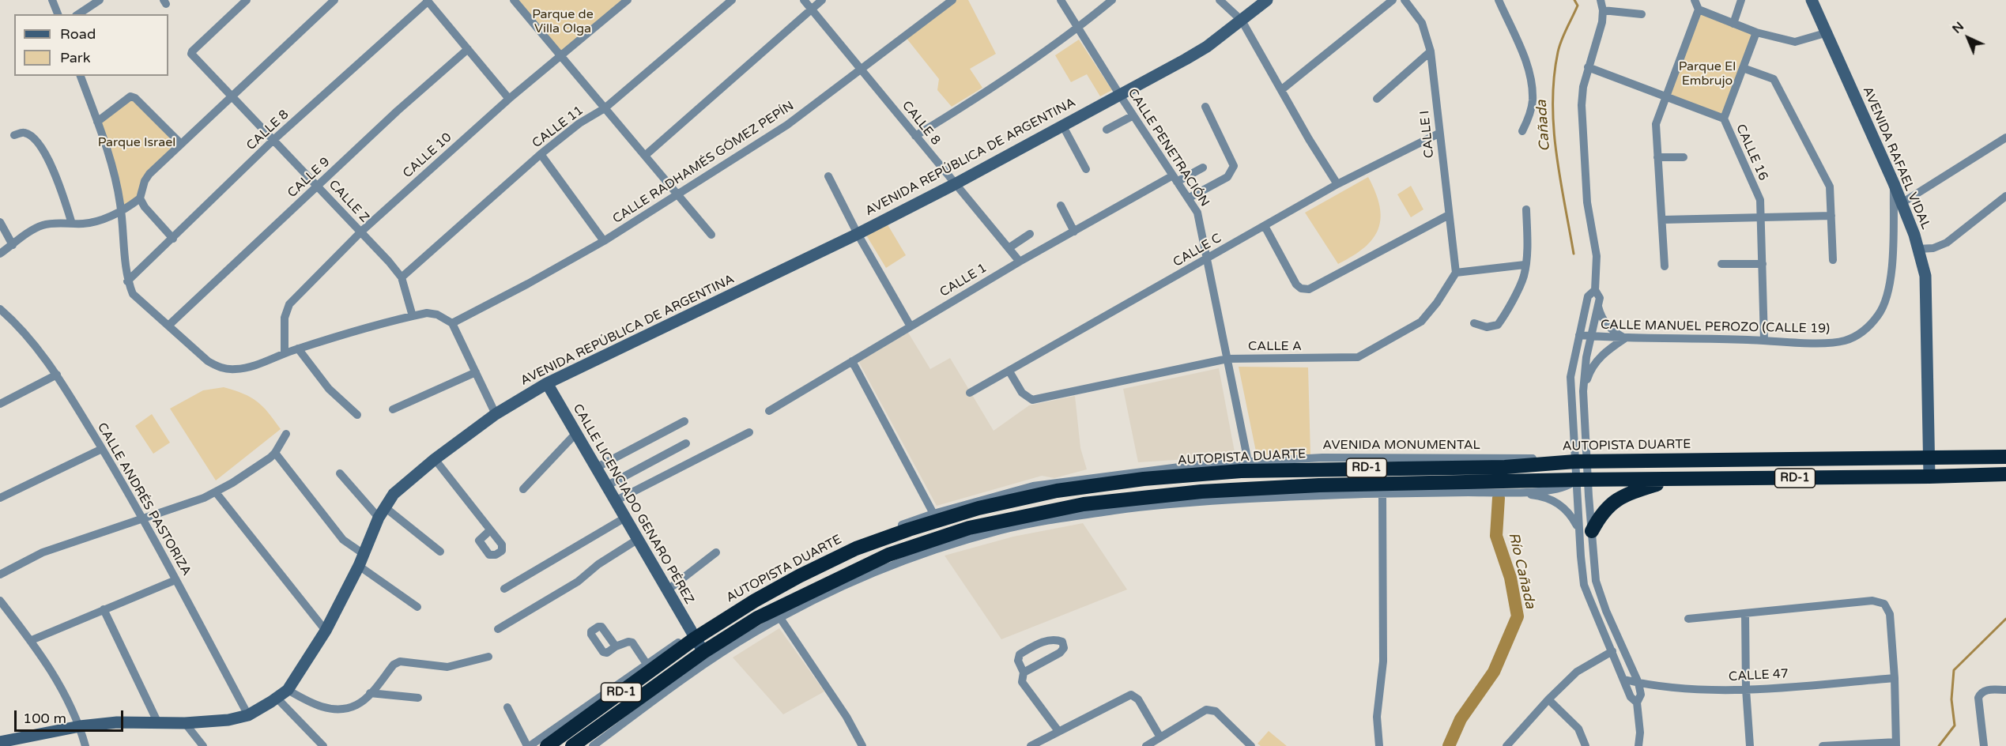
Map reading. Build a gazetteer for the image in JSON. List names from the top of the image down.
{
  "streets": {
    "highway": ["AUTOPISTA DUARTE", "RD-1"],
    "main road": ["AVENIDA REPÚBLICA DE ARGENTINA", "AVENIDA RAFAEL VIDAL", "CALLE LICENCIADO GENARO PÉREZ"],
    "street": [
      "CALLE 8",
      "CALLE 11",
      "CALLE I",
      "CALLE PENETRACIÓN",
      "CALLE 16",
      "CALLE 10",
      "CALLE RADHAMÉS GÓMEZ PEPÍN",
      "CALLE 9",
      "CALLE Z",
      "CALLE C",
      "CALLE 1",
      "CALLE MANUEL PEROZO (CALLE 19)",
      "CALLE A",
      "AVENIDA MONUMENTAL",
      "CALLE ANDRÉS PASTORIZA",
      "CALLE 47"
    ]
  },
  "crossings": [
    ["CALLE 8", "AVENIDA REPÚBLICA DE ARGENTINA"],
    ["CALLE 8", "CALLE RADHAMÉS GÓMEZ PEPÍN"],
    ["CALLE 8", "CALLE Z"],
    ["CALLE 8", "CALLE 1"],
    ["CALLE 11", "CALLE Z"],
    ["CALLE I", "CALLE C"],
    ["CALLE I", "CALLE A"],
    ["CALLE PENETRACIÓN", "AVENIDA REPÚBLICA DE ARGENTINA"],
    ["CALLE PENETRACIÓN", "CALLE C"],
    ["CALLE PENETRACIÓN", "CALLE 1"],
    ["CALLE PENETRACIÓN", "CALLE A"],
    ["CALLE PENETRACIÓN", "AVENIDA MONUMENTAL"],
    ["CALLE 16", "CALLE MANUEL PEROZO (CALLE 19)"],
    ["CALLE 10", "CALLE Z"],
    ["AVENIDA REPÚBLICA DE ARGENTINA", "CALLE ANDRÉS PASTORIZA"],
    ["AVENIDA REPÚBLICA DE ARGENTINA", "CALLE LICENCIADO GENARO PÉREZ"],
    ["AVENIDA RAFAEL VIDAL", "CALLE MANUEL PEROZO (CALLE 19)"],
    ["AVENIDA RAFAEL VIDAL", "AUTOPISTA DUARTE"],
    ["AVENIDA RAFAEL VIDAL", "RD-1"],
    ["CALLE 9", "CALLE Z"],
    ["CALLE C", "CALLE A"],
    ["AVENIDA MONUMENTAL", "AUTOPISTA DUARTE"],
    ["AVENIDA MONUMENTAL", "CALLE LICENCIADO GENARO PÉREZ"],
    ["AUTOPISTA DUARTE", "CALLE LICENCIADO GENARO PÉREZ"],
    ["RD-1", "CALLE LICENCIADO GENARO PÉREZ"]
  ],
  "water": ["Cañada", "Río Cañada"],
  "parks": ["Parque de Villa Olga", "Parque El Embrujo", "Parque Israel"],
  "legend": ["Road", "Park"],
  "scale_bar": "100 m",
  "north": "top left"
}
